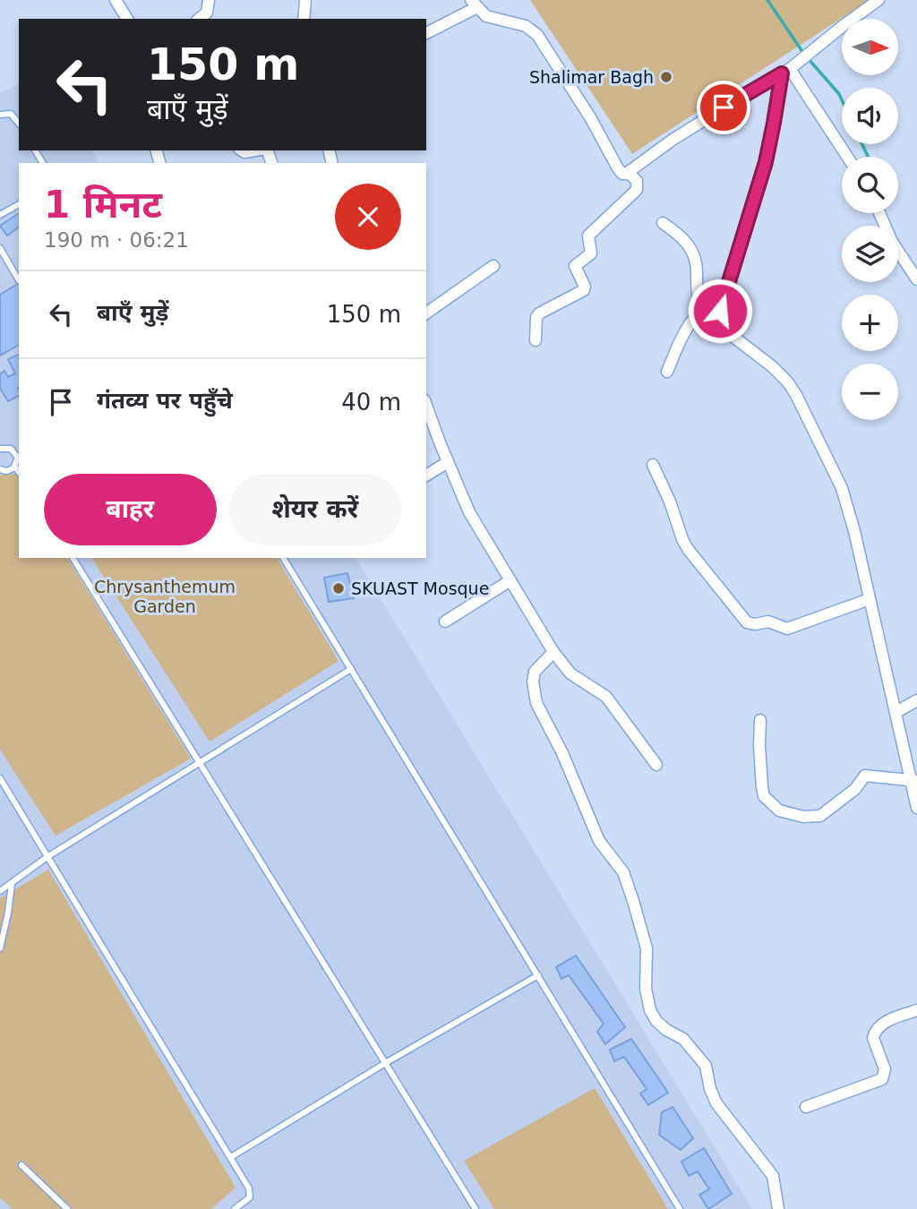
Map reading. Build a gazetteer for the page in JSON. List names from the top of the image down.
{
  "parks": ["Chrysanthemum Garden"],
  "places": ["Shalimar Bagh", "SKUAST Mosque"],
  "north": "right",
  "page": {
    "map_buttons": ["+", "−"],
    "turn": ["150 m", "बाएँ मुड़ें"],
    "heading": ["1 मिनट", "190 m · 06:21"],
    "list": [
      {
        "name": "बाएँ मुड़ें",
        "value": "150 m"
      },
      {
        "name": "गंतव्य पर पहुँचे",
        "value": "40 m"
      }
    ],
    "buttons": ["बाहर", "शेयर करें"]
  }
}
